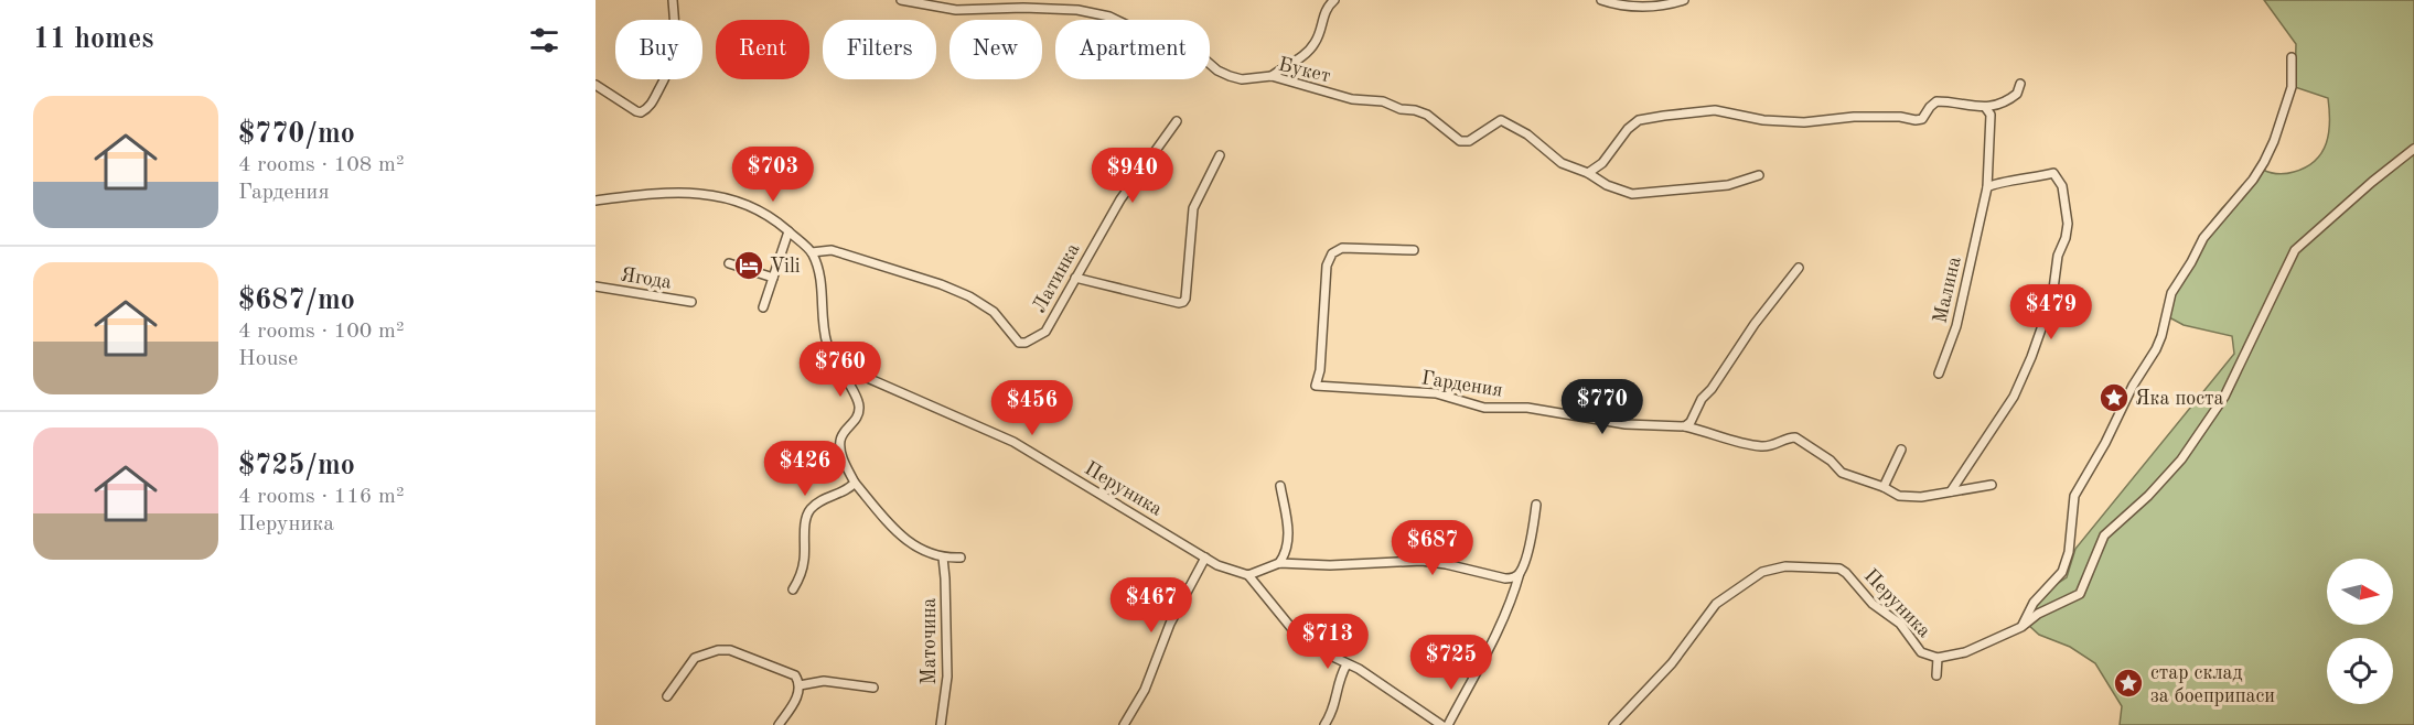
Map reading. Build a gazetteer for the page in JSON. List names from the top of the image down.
{
  "streets": {
    "street": [
      "Букет",
      "Ягода",
      "Латинка",
      "Малина",
      "Гардения",
      "Перуника",
      "Маточина"
    ]
  },
  "places": {
    "hotel": ["Vili"],
    "place": ["Яка поста", "стар склад за боеприпаси"]
  },
  "north": "right",
  "page": {
    "heading": "11 homes",
    "chip": [
      "Buy",
      "Rent",
      "Filters",
      "New",
      "Apartment"
    ],
    "list": [
      {
        "name": "$770/mo",
        "note": "4 rooms · 108 m² · Гардения"
      },
      {
        "name": "$687/mo",
        "note": "4 rooms · 100 m² · House"
      },
      {
        "name": "$725/mo",
        "note": "4 rooms · 116 m² · Перуника"
      }
    ],
    "price": [
      "$703",
      "$940",
      "$479",
      "$760",
      "$770",
      "$456",
      "$426",
      "$687",
      "$467",
      "$713",
      "$725"
    ]
  }
}
